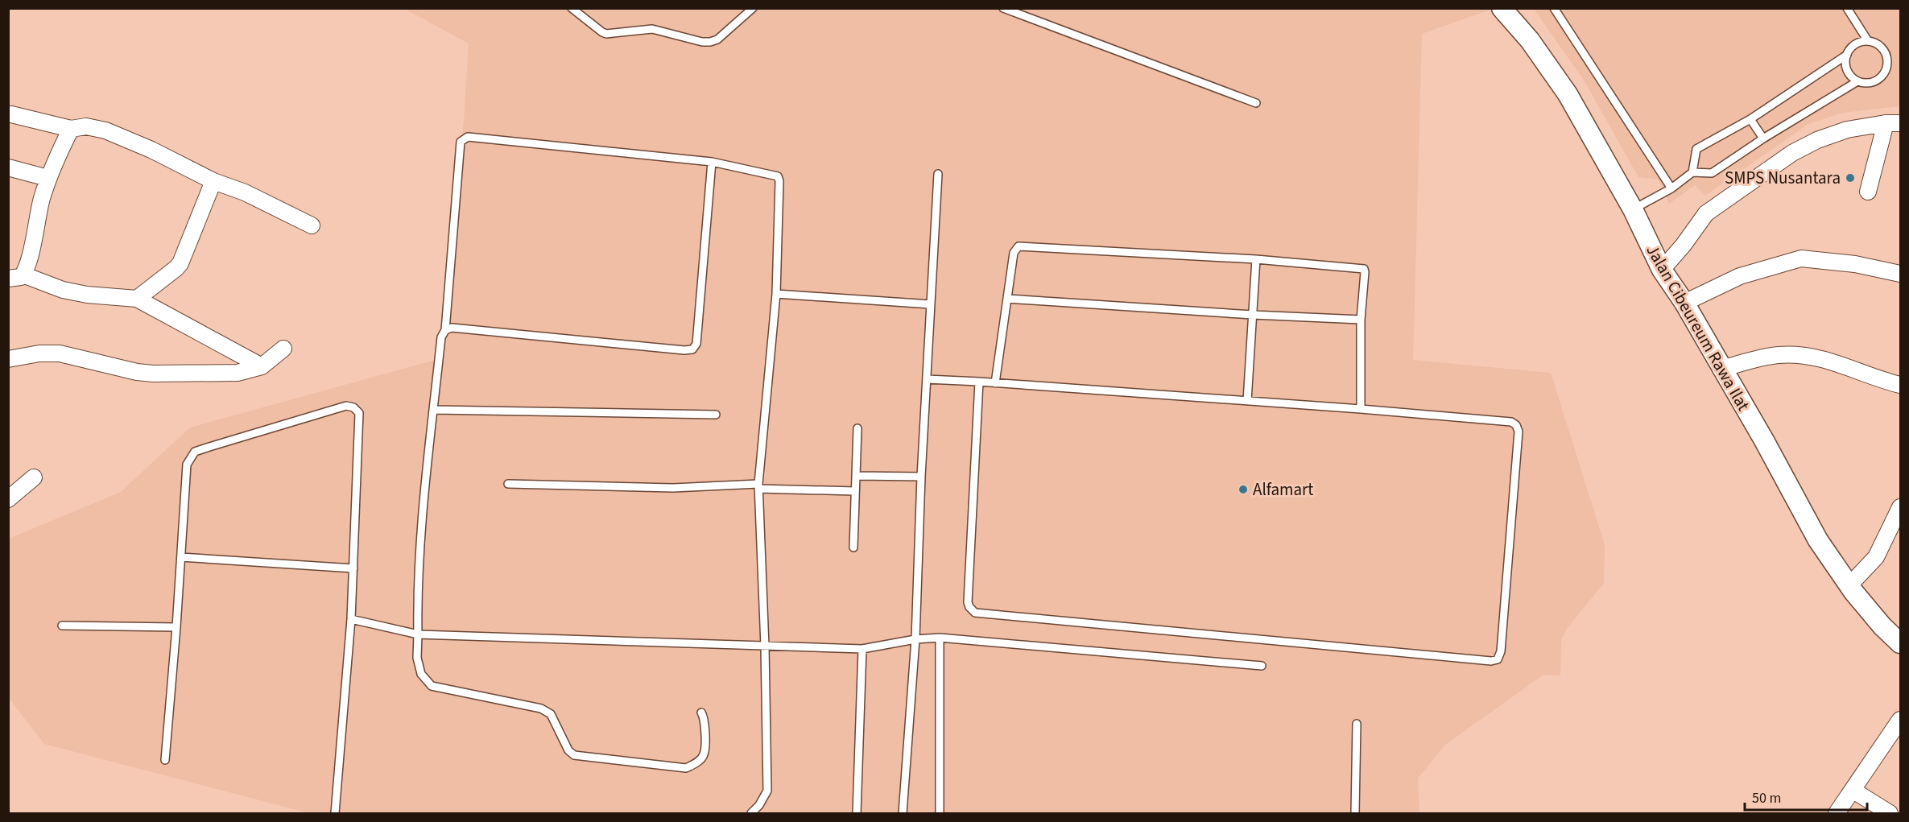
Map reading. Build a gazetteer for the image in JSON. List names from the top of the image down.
{
  "streets": {
    "street": ["Jalan Cibeureum Rawa Ilat"]
  },
  "places": ["SMPS Nusantara", "Alfamart"],
  "scale_bar": "50 m"
}
